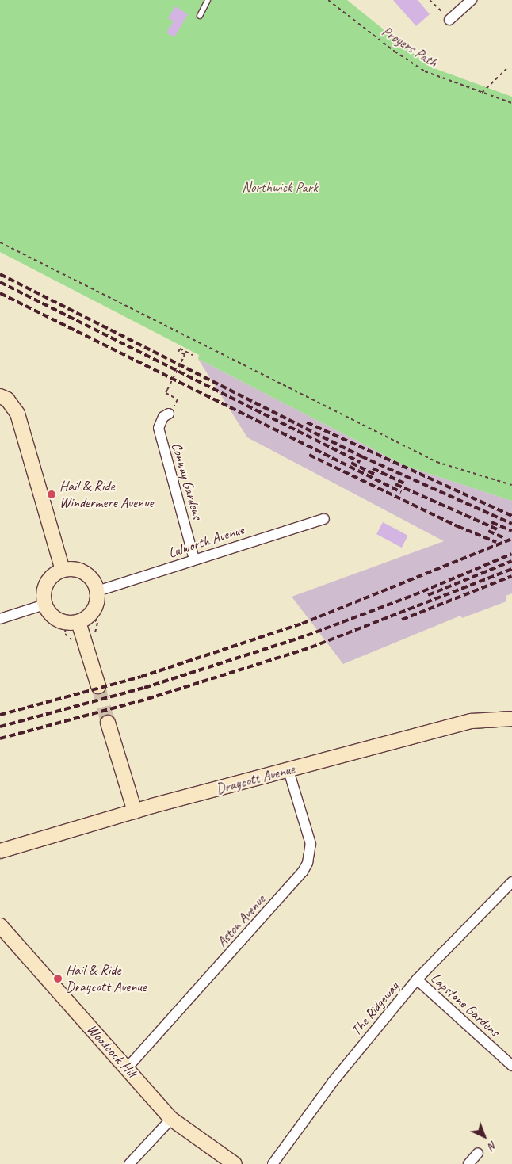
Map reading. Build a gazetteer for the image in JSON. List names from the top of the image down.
{
  "streets": {
    "street": [
      "Conway Gardens",
      "Lulworth Avenue",
      "Draycott Avenue",
      "Aston Avenue",
      "Lapstone Gardens",
      "The Ridgeway",
      "Woodcock Hill"
    ],
    "path": ["Proyers Path"]
  },
  "crossings": [
    ["Conway Gardens", "Lulworth Avenue"],
    ["Draycott Avenue", "Aston Avenue"],
    ["Aston Avenue", "Woodcock Hill"],
    ["Lapstone Gardens", "The Ridgeway"]
  ],
  "parks": ["Northwick Park"],
  "places": ["Hail & Ride Windermere Avenue", "Hail & Ride Draycott Avenue"],
  "north": "bottom right"
}
